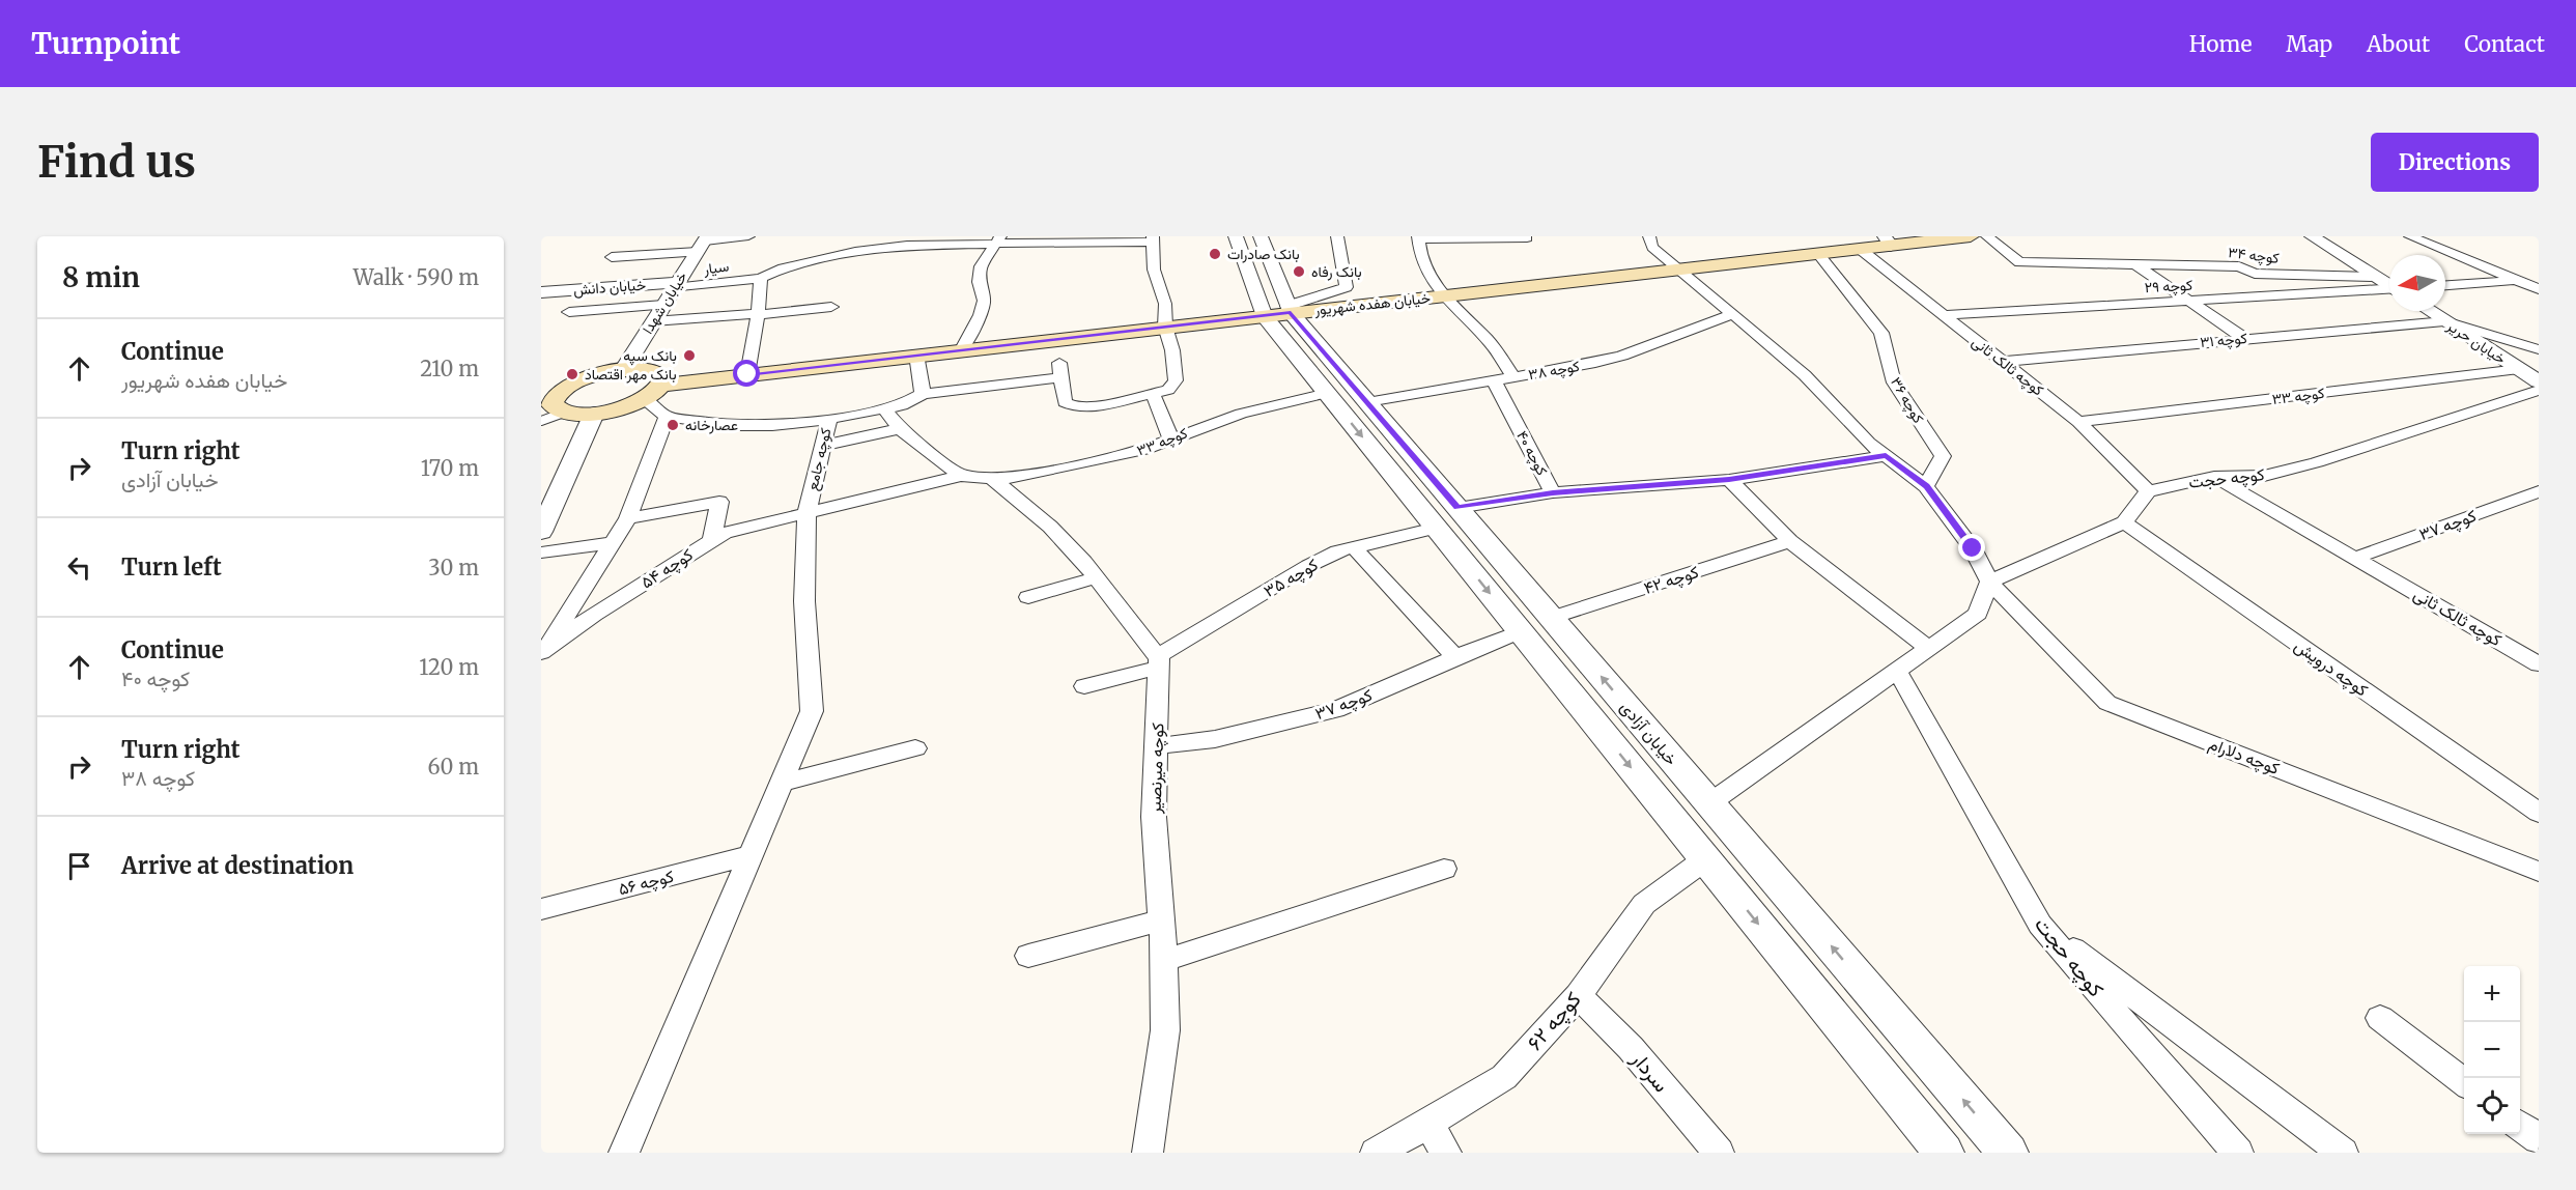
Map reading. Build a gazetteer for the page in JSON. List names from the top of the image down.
{
  "streets": {
    "main road": ["خیابان هفده شهریور"],
    "street": [
      "کوچه ۳۴",
      "سیار",
      "کوچه ۲۹",
      "خیابان دانش",
      "خیابان شهدا",
      "کوچه ۳۱",
      "خیابان حریر",
      "کوچه ثالک ثانی",
      "کوچه ۳۸",
      "کوچه ۳۳",
      "کوچه ۳۶",
      "کوچه ۴۰",
      "کوچه جامع",
      "کوچه حجت",
      "کوچه ۳۷",
      "کوچه ۵۴",
      "کوچه ۳۵",
      "کوچه ۴۲",
      "کوچه درویش",
      "خیابان آزادی",
      "کوچه دلارام",
      "کوچه میرنصیر",
      "کوچه ۵۶",
      "کوچه ۶۲",
      "سردار"
    ]
  },
  "crossings": [
    ["سیار", "خیابان دانش"],
    ["سیار", "خیابان شهدا"],
    ["کوچه ۲۹", "کوچه ثالک ثانی"],
    ["خیابان دانش", "خیابان شهدا"],
    ["خیابان هفده شهریور", "کوچه ثالک ثانی"],
    ["خیابان هفده شهریور", "کوچه ۳۶"],
    ["خیابان هفده شهریور", "خیابان آزادی"],
    ["کوچه ۳۱", "خیابان حریر"],
    ["کوچه ۳۱", "کوچه ثالک ثانی"],
    ["خیابان حریر", "کوچه ۳۳"],
    ["کوچه ثالک ثانی", "کوچه ۳۳"],
    ["کوچه ثالک ثانی", "کوچه حجت"],
    ["کوچه ثالک ثانی", "کوچه ۳۷"],
    ["کوچه ۳۸", "کوچه ۴۰"],
    ["کوچه ۳۸", "خیابان آزادی"],
    ["کوچه ۳۳", "خیابان آزادی"],
    ["کوچه جامع", "کوچه ۵۴"],
    ["کوچه جامع", "کوچه ۵۶"],
    ["کوچه ۳۷", "خیابان آزادی"],
    ["کوچه ۳۷", "کوچه میرنصیر"],
    ["کوچه ۳۵", "خیابان آزادی"],
    ["کوچه ۳۵", "کوچه میرنصیر"],
    ["کوچه ۴۲", "خیابان آزادی"],
    ["خیابان آزادی", "کوچه ۶۲"],
    ["کوچه ۶۲", "سردار"]
  ],
  "places": [
    "بانک صادرات",
    "بانک رفاه",
    "بانک سپه",
    "بانک مهر اقتصاد",
    "عصارخانه"
  ],
  "north": "left",
  "page": {
    "header": "Turnpoint",
    "nav": [
      "Home",
      "Map",
      "About",
      "Contact"
    ],
    "buttons": "Directions",
    "title": "Find us",
    "heading": ["8 min", "Walk · 590 m"],
    "list": [
      ["Continue", "خیابان هفده شهریور", "210 m"],
      ["Turn right", "خیابان آزادی", "170 m"],
      ["Turn left", "30 m"],
      ["Continue", "کوچه ۴۰", "120 m"],
      ["Turn right", "کوچه ۳۸", "60 m"],
      "Arrive at destination"
    ],
    "map_buttons": ["+", "−"]
  }
}
